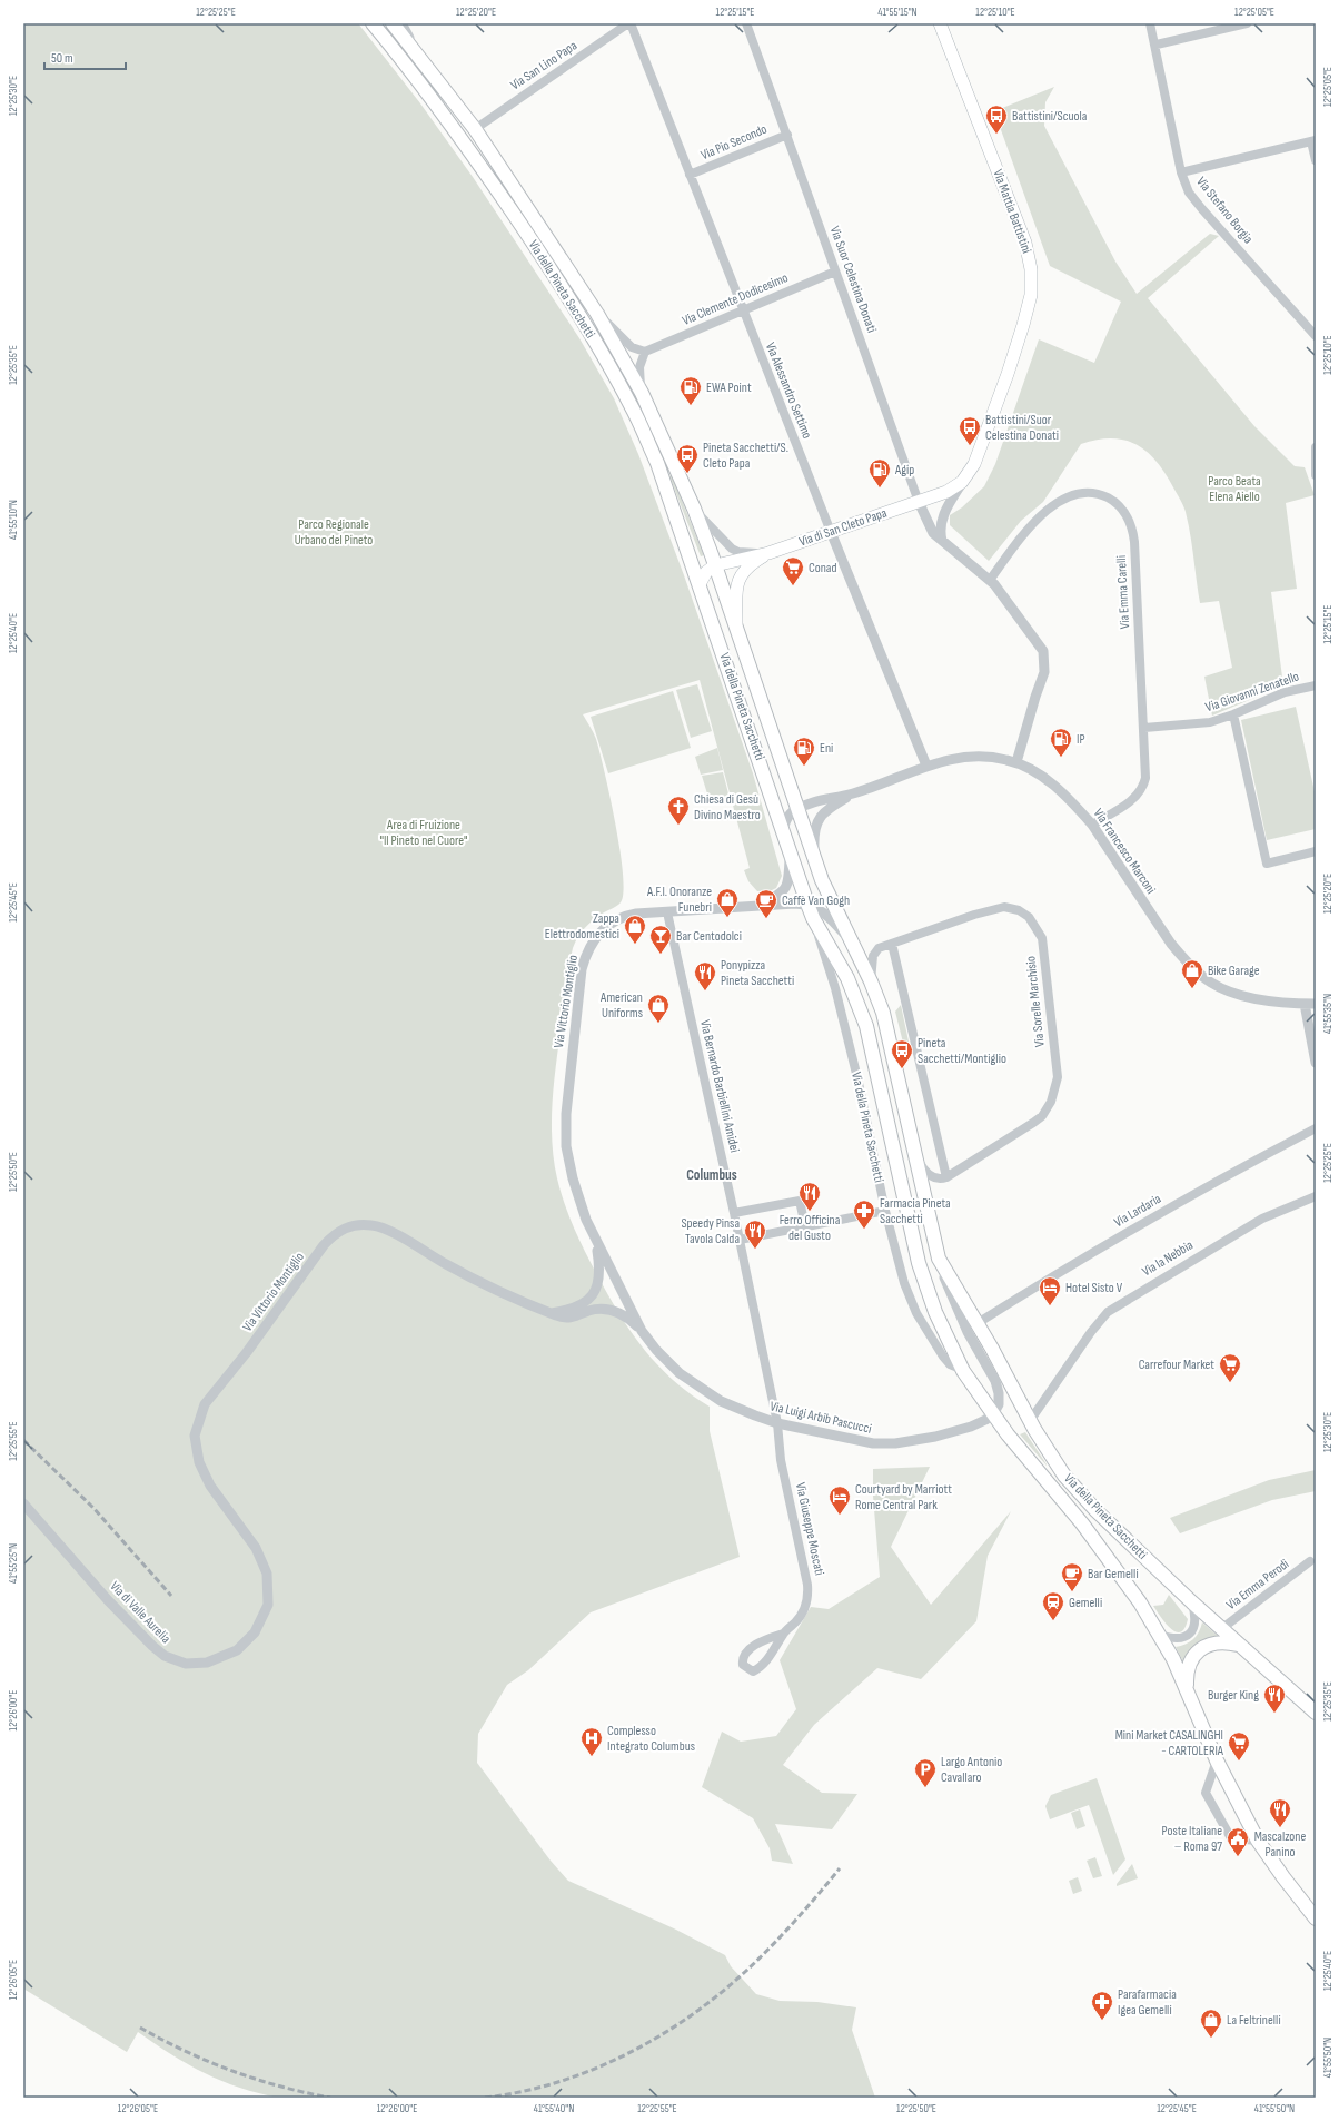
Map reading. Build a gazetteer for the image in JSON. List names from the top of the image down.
{
  "streets": {
    "main road": ["Via Mattia Battistini", "Via della Pineta Sacchetti", "Via di San Cleto Papa"],
    "street": [
      "Via San Lino Papa",
      "Via Pio Secondo",
      "Via Stefano Borgia",
      "Via Suor Celestina Donati",
      "Via Clemente Dodicesimo",
      "Via Alessandro Settimo",
      "Via Emma Carelli",
      "Via Giovanni Zenatello",
      "Via Francesco Marconi",
      "Via Vittorio Montiglio",
      "Via Sorelle Marchisio",
      "Via Bernardo Barbiellini Amidei",
      "Via Lardaria",
      "Via la Nebbia",
      "Via Luigi Arbib Pascucci",
      "Via Giuseppe Moscati",
      "Via Emma Perodi",
      "Via di Valle Aurelia"
    ]
  },
  "crossings": [
    ["Via San Lino Papa", "Via della Pineta Sacchetti"],
    ["Via San Lino Papa", "Via Alessandro Settimo"],
    ["Via Pio Secondo", "Via Suor Celestina Donati"],
    ["Via Pio Secondo", "Via Alessandro Settimo"],
    ["Via Mattia Battistini", "Via Suor Celestina Donati"],
    ["Via Mattia Battistini", "Via di San Cleto Papa"],
    ["Via Suor Celestina Donati", "Via Clemente Dodicesimo"],
    ["Via Suor Celestina Donati", "Via di San Cleto Papa"],
    ["Via Suor Celestina Donati", "Via Emma Carelli"],
    ["Via Suor Celestina Donati", "Via Francesco Marconi"],
    ["Via della Pineta Sacchetti", "Via di San Cleto Papa"],
    ["Via della Pineta Sacchetti", "Via Francesco Marconi"],
    ["Via della Pineta Sacchetti", "Via Vittorio Montiglio"],
    ["Via della Pineta Sacchetti", "Via Sorelle Marchisio"],
    ["Via della Pineta Sacchetti", "Via Lardaria"],
    ["Via della Pineta Sacchetti", "Via la Nebbia"],
    ["Via della Pineta Sacchetti", "Via Luigi Arbib Pascucci"],
    ["Via della Pineta Sacchetti", "Via Emma Perodi"],
    ["Via Clemente Dodicesimo", "Via Alessandro Settimo"],
    ["Via Alessandro Settimo", "Via di San Cleto Papa"],
    ["Via Alessandro Settimo", "Via Francesco Marconi"],
    ["Via Emma Carelli", "Via Giovanni Zenatello"],
    ["Via Emma Carelli", "Via Francesco Marconi"],
    ["Via Vittorio Montiglio", "Via Bernardo Barbiellini Amidei"],
    ["Via Vittorio Montiglio", "Via Luigi Arbib Pascucci"],
    ["Via Vittorio Montiglio", "Via di Valle Aurelia"],
    ["Via Bernardo Barbiellini Amidei", "Via Luigi Arbib Pascucci"],
    ["Via Bernardo Barbiellini Amidei", "Via Giuseppe Moscati"],
    ["Via Luigi Arbib Pascucci", "Via Giuseppe Moscati"]
  ],
  "districts": ["Columbus"],
  "parks": ["Parco Beata Elena Aiello", "Parco Regionale Urbano del Pineto", "Area di Fruizione \"Il Pineto nel Cuore\""],
  "places": {
    "bus stop": [
      "Battistini/Scuola",
      "Battistini/Suor Celestina Donati",
      "Pineta Sacchetti/S. Cleto Papa",
      "Pineta Sacchetti/Montiglio"
    ],
    "fuel station": [
      "EWA Point",
      "Agip",
      "IP",
      "Eni"
    ],
    "supermarket": ["Conad", "Carrefour Market", "Mini Market CASALINGHI - CARTOLERIA"],
    "church": ["Chiesa di Gesù Divino Maestro"],
    "shop": [
      "A.F.I. Onoranze Funebri",
      "Zappa Elettrodomestici",
      "Bike Garage",
      "American Uniforms",
      "La Feltrinelli"
    ],
    "cafe": ["Caffè Van Gogh", "Bar Gemelli"],
    "bar": ["Bar Centodolci"],
    "restaurant": [
      "Ponypizza Pineta Sacchetti",
      "Ferro Officina del Gusto",
      "Speedy Pinsa Tavola Calda",
      "Burger King",
      "Mascalzone Panino"
    ],
    "pharmacy": ["Farmacia Pineta Sacchetti", "Parafarmacia Igea Gemelli"],
    "hotel": ["Hotel Sisto V", "Courtyard by Marriott Rome Central Park"],
    "station": ["Gemelli"],
    "hospital": ["Complesso Integrato Columbus"],
    "parking": ["Largo Antonio Cavallaro"],
    "public building": ["Poste Italiane – Roma 97"]
  },
  "scale_bar": "50 m",
  "coordinates": [
    "12°25'25\"E",
    "12°25'20\"E",
    "12°25'15\"E",
    "41°55'15\"N",
    "12°25'10\"E",
    "12°25'05\"E",
    "12°25'30\"E",
    "12°25'35\"E",
    "41°55'10\"N",
    "12°25'40\"E",
    "12°25'45\"E",
    "41°55'35\"N",
    "12°25'50\"E",
    "12°25'55\"E",
    "41°55'25\"N",
    "12°26'00\"E",
    "12°26'05\"E",
    "41°55'50\"N",
    "41°55'40\"N"
  ]
}
